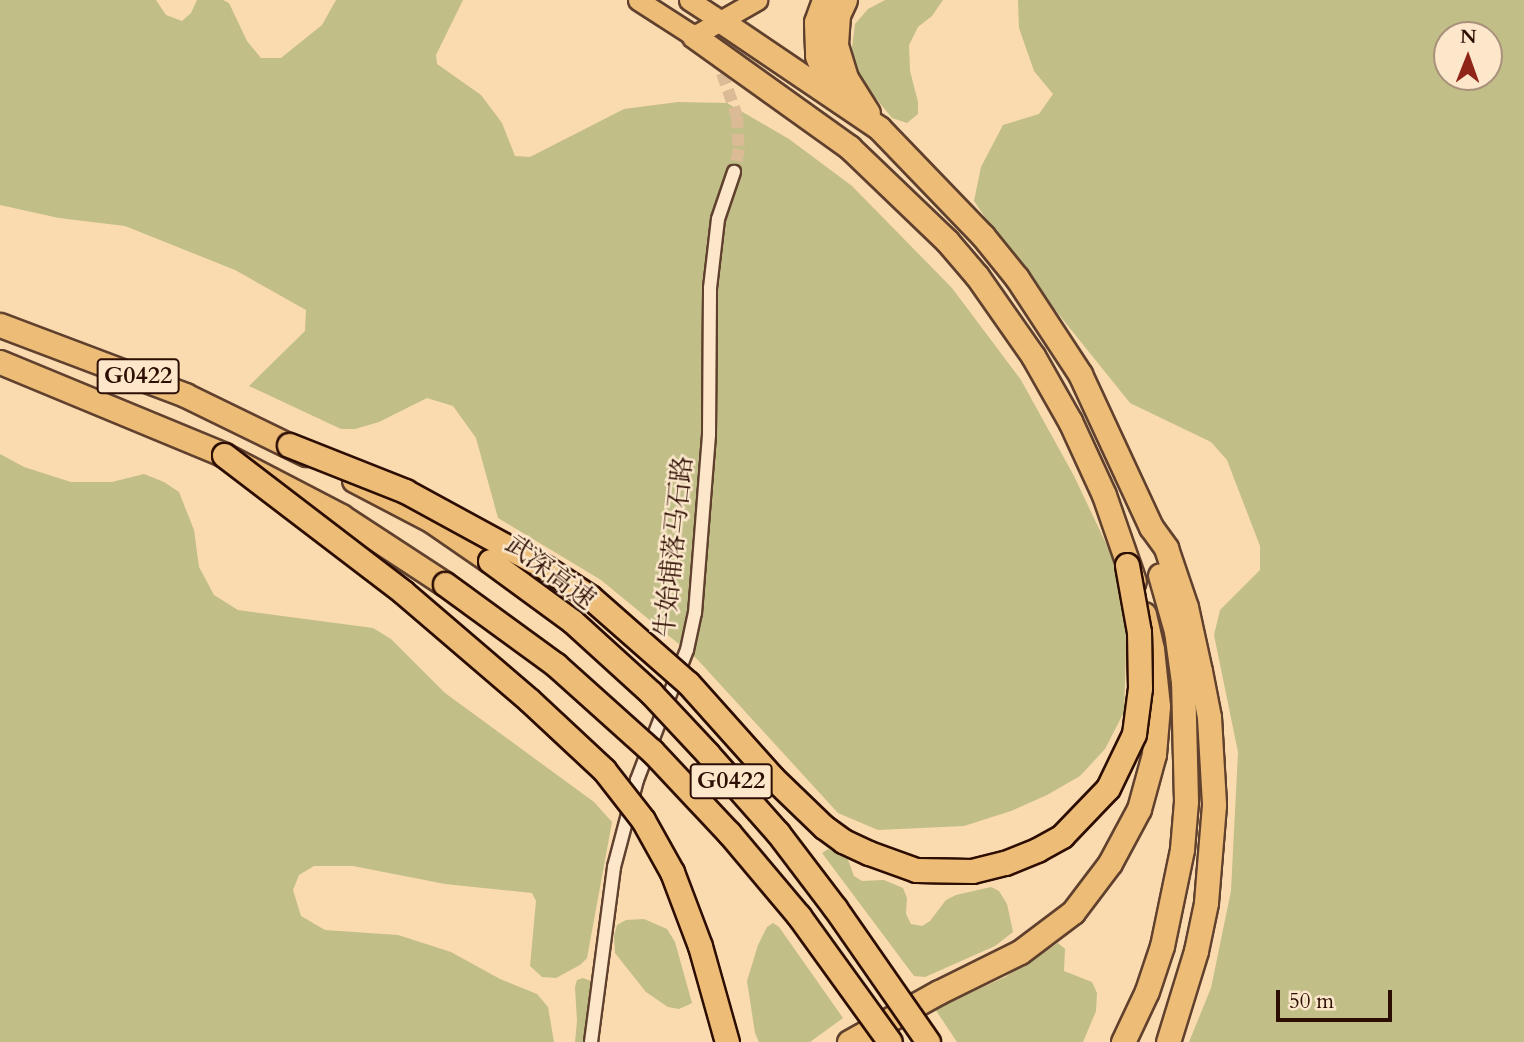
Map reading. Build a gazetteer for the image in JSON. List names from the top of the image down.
{
  "streets": {
    "highway": ["G0422", "武深高速"],
    "street": ["牛始埔落马石路"]
  },
  "scale_bar": "50 m",
  "north": "top"
}
